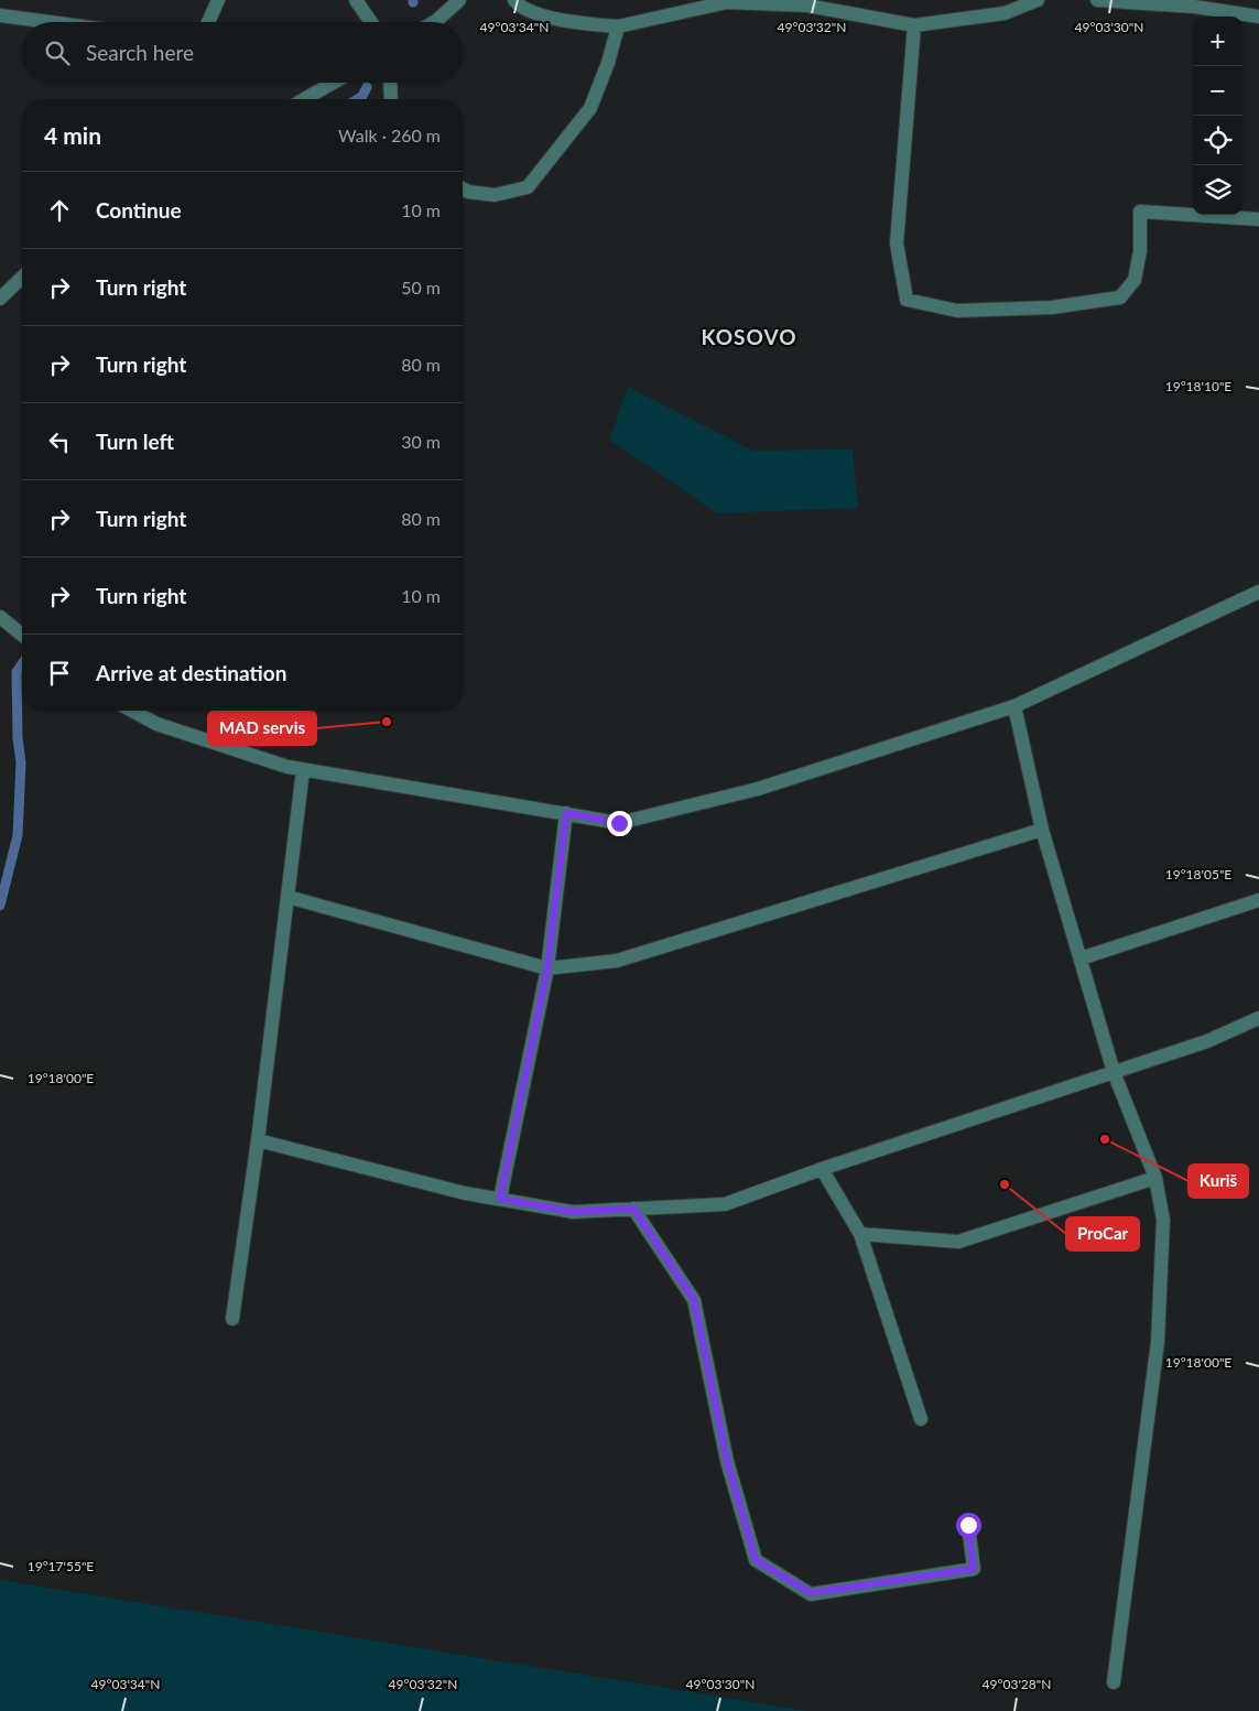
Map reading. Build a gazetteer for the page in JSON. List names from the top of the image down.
{
  "districts": ["KOSOVO"],
  "places": ["MAD servis", "Kuriš", "ProCar"],
  "page": {
    "map_buttons": ["+", "−"],
    "search": "Search here",
    "heading": ["4 min", "Walk · 260 m"],
    "list": [
      ["Continue", "10 m"],
      ["Turn right", "50 m"],
      ["Turn right", "80 m"],
      ["Turn left", "30 m"],
      ["Turn right", "80 m"],
      ["Turn right", "10 m"],
      "Arrive at destination"
    ]
  },
  "coordinates": [
    "49°03'34\"N",
    "49°03'32\"N",
    "49°03'30\"N",
    "19°18'10\"E",
    "19°18'05\"E",
    "19°18'00\"E",
    "19°17'55\"E",
    "49°03'28\"N"
  ]
}
